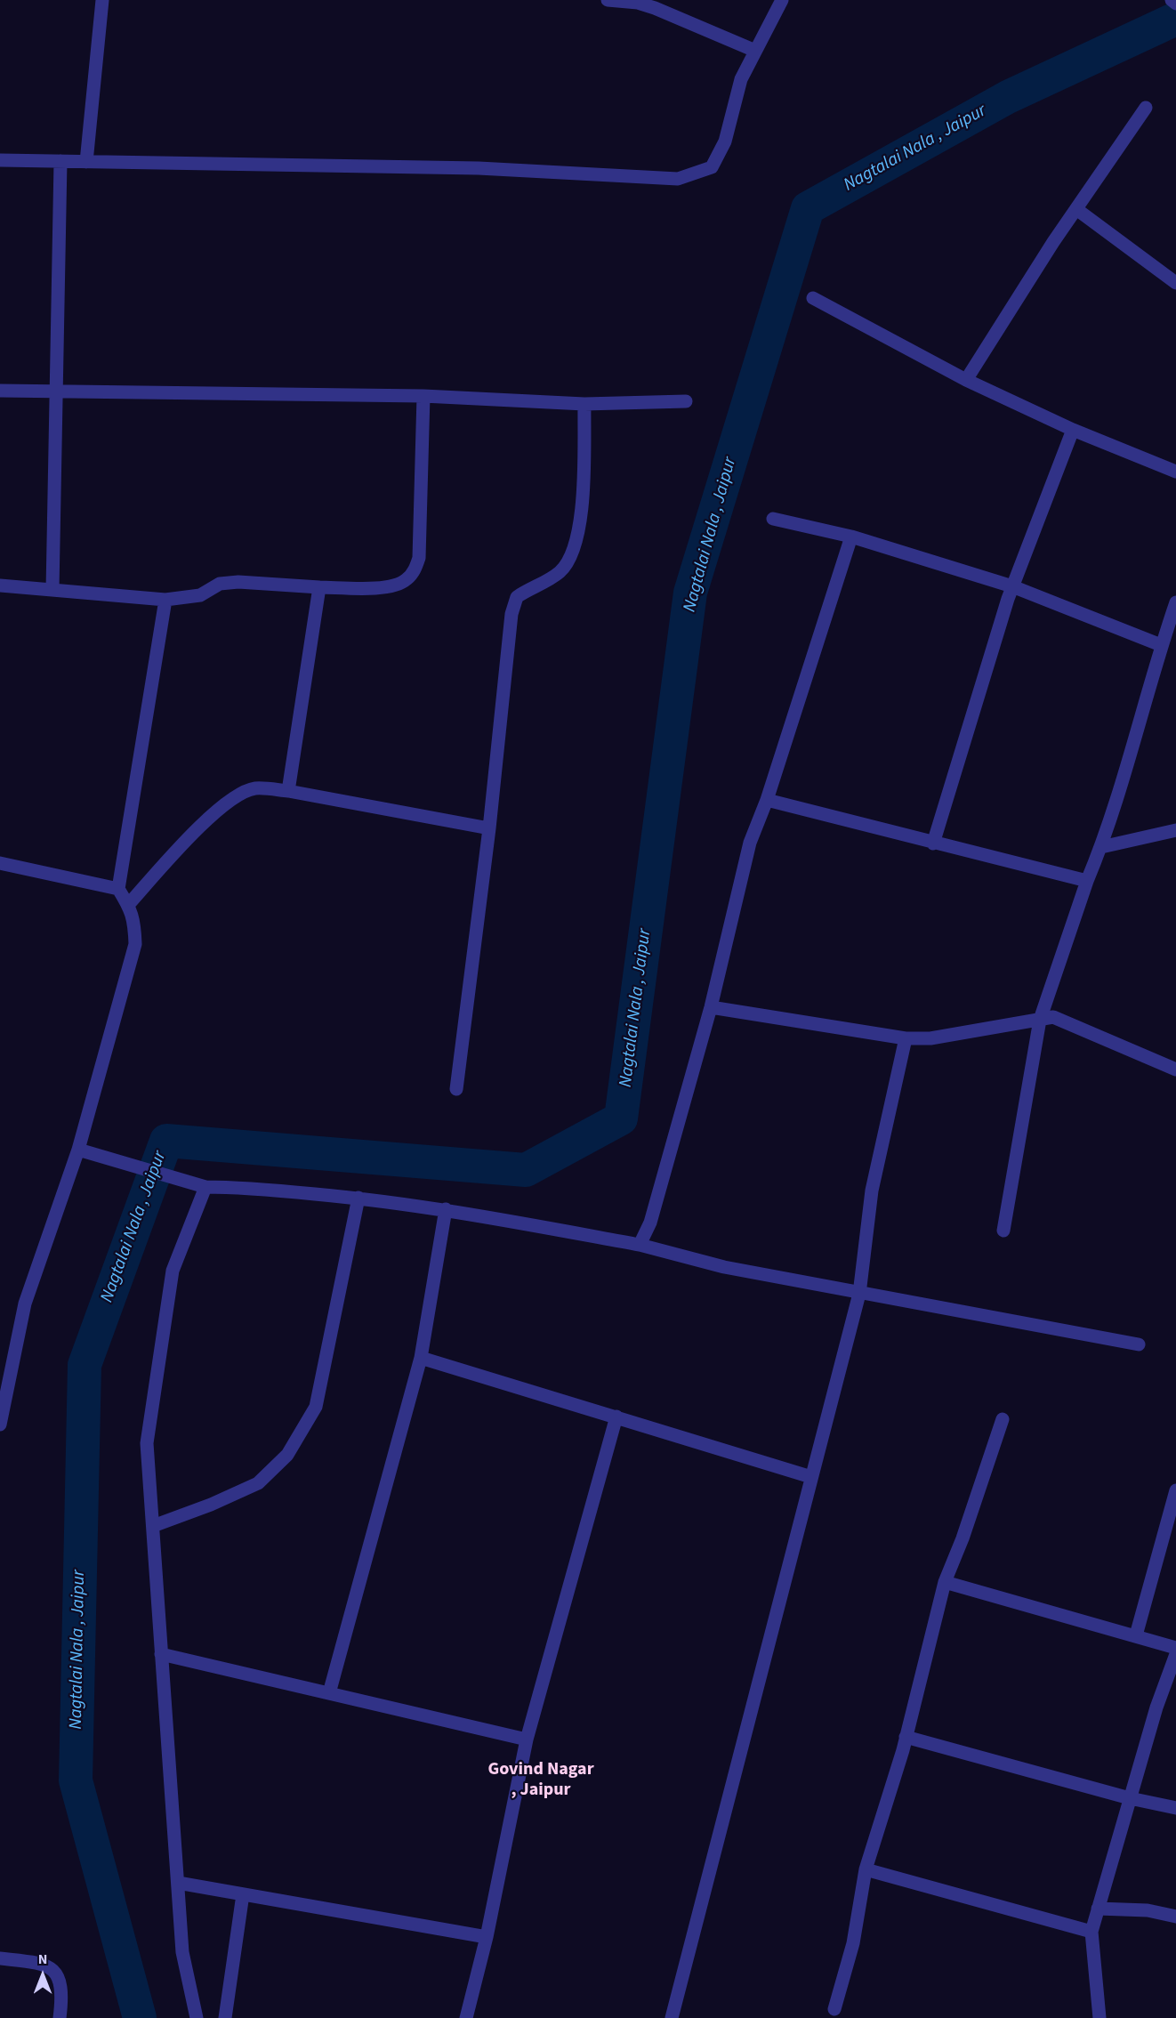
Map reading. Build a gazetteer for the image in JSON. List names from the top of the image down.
{
  "districts": ["Govind Nagar , Jaipur"],
  "water": ["Nagtalai Nala , Jaipur"],
  "north": "top"
}
